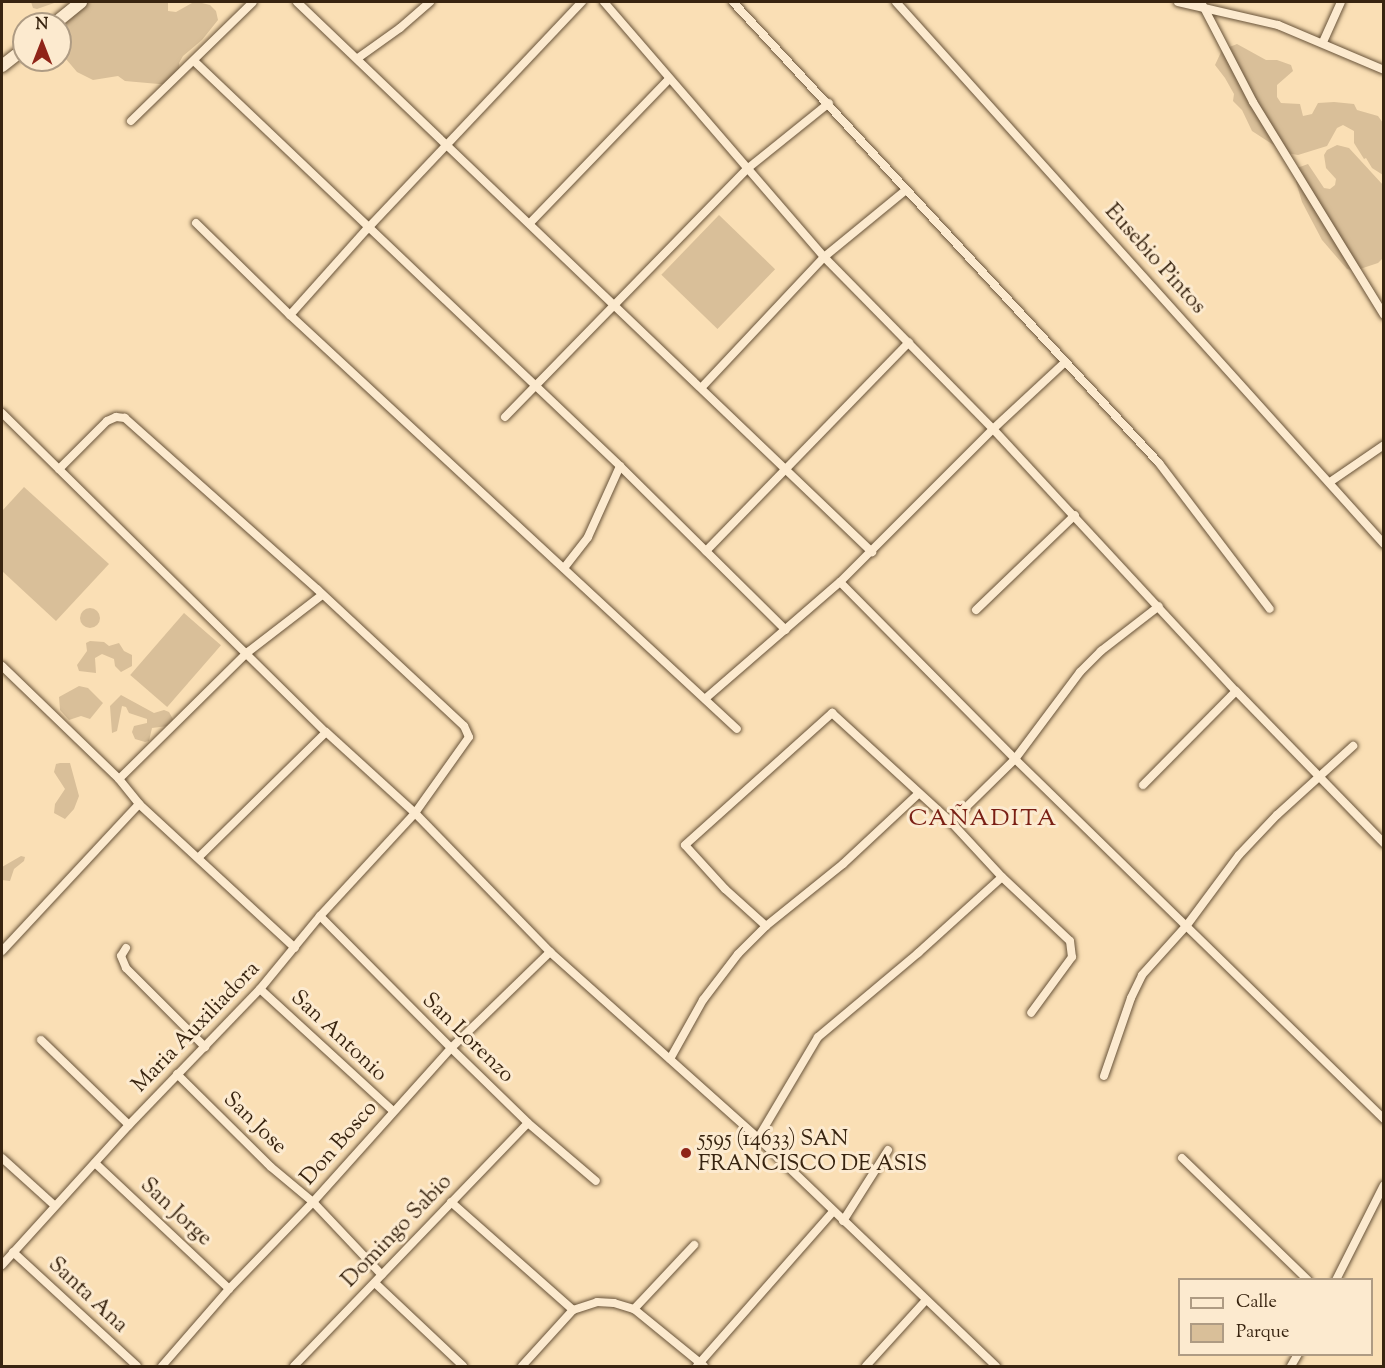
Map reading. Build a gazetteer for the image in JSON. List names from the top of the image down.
{
  "streets": {
    "street": [
      "Eusebio Pintos",
      "Maria Auxiliadora",
      "San Antonio",
      "San Lorenzo",
      "San Jose",
      "Don Bosco",
      "San Jorge",
      "Domingo Sabio",
      "Santa Ana"
    ]
  },
  "crossings": [
    ["Maria Auxiliadora", "San Antonio"],
    ["Maria Auxiliadora", "San Lorenzo"],
    ["Maria Auxiliadora", "San Jose"],
    ["Maria Auxiliadora", "San Jorge"],
    ["Maria Auxiliadora", "Santa Ana"],
    ["San Antonio", "Don Bosco"],
    ["San Lorenzo", "Don Bosco"],
    ["San Lorenzo", "Domingo Sabio"],
    ["San Jose", "Don Bosco"],
    ["San Jose", "Domingo Sabio"],
    ["Don Bosco", "San Jorge"]
  ],
  "districts": ["CAÑADITA"],
  "places": ["5595 (14633) SAN FRANCISCO DE ASIS"],
  "legend": ["Calle", "Parque"],
  "north": "top"
}
